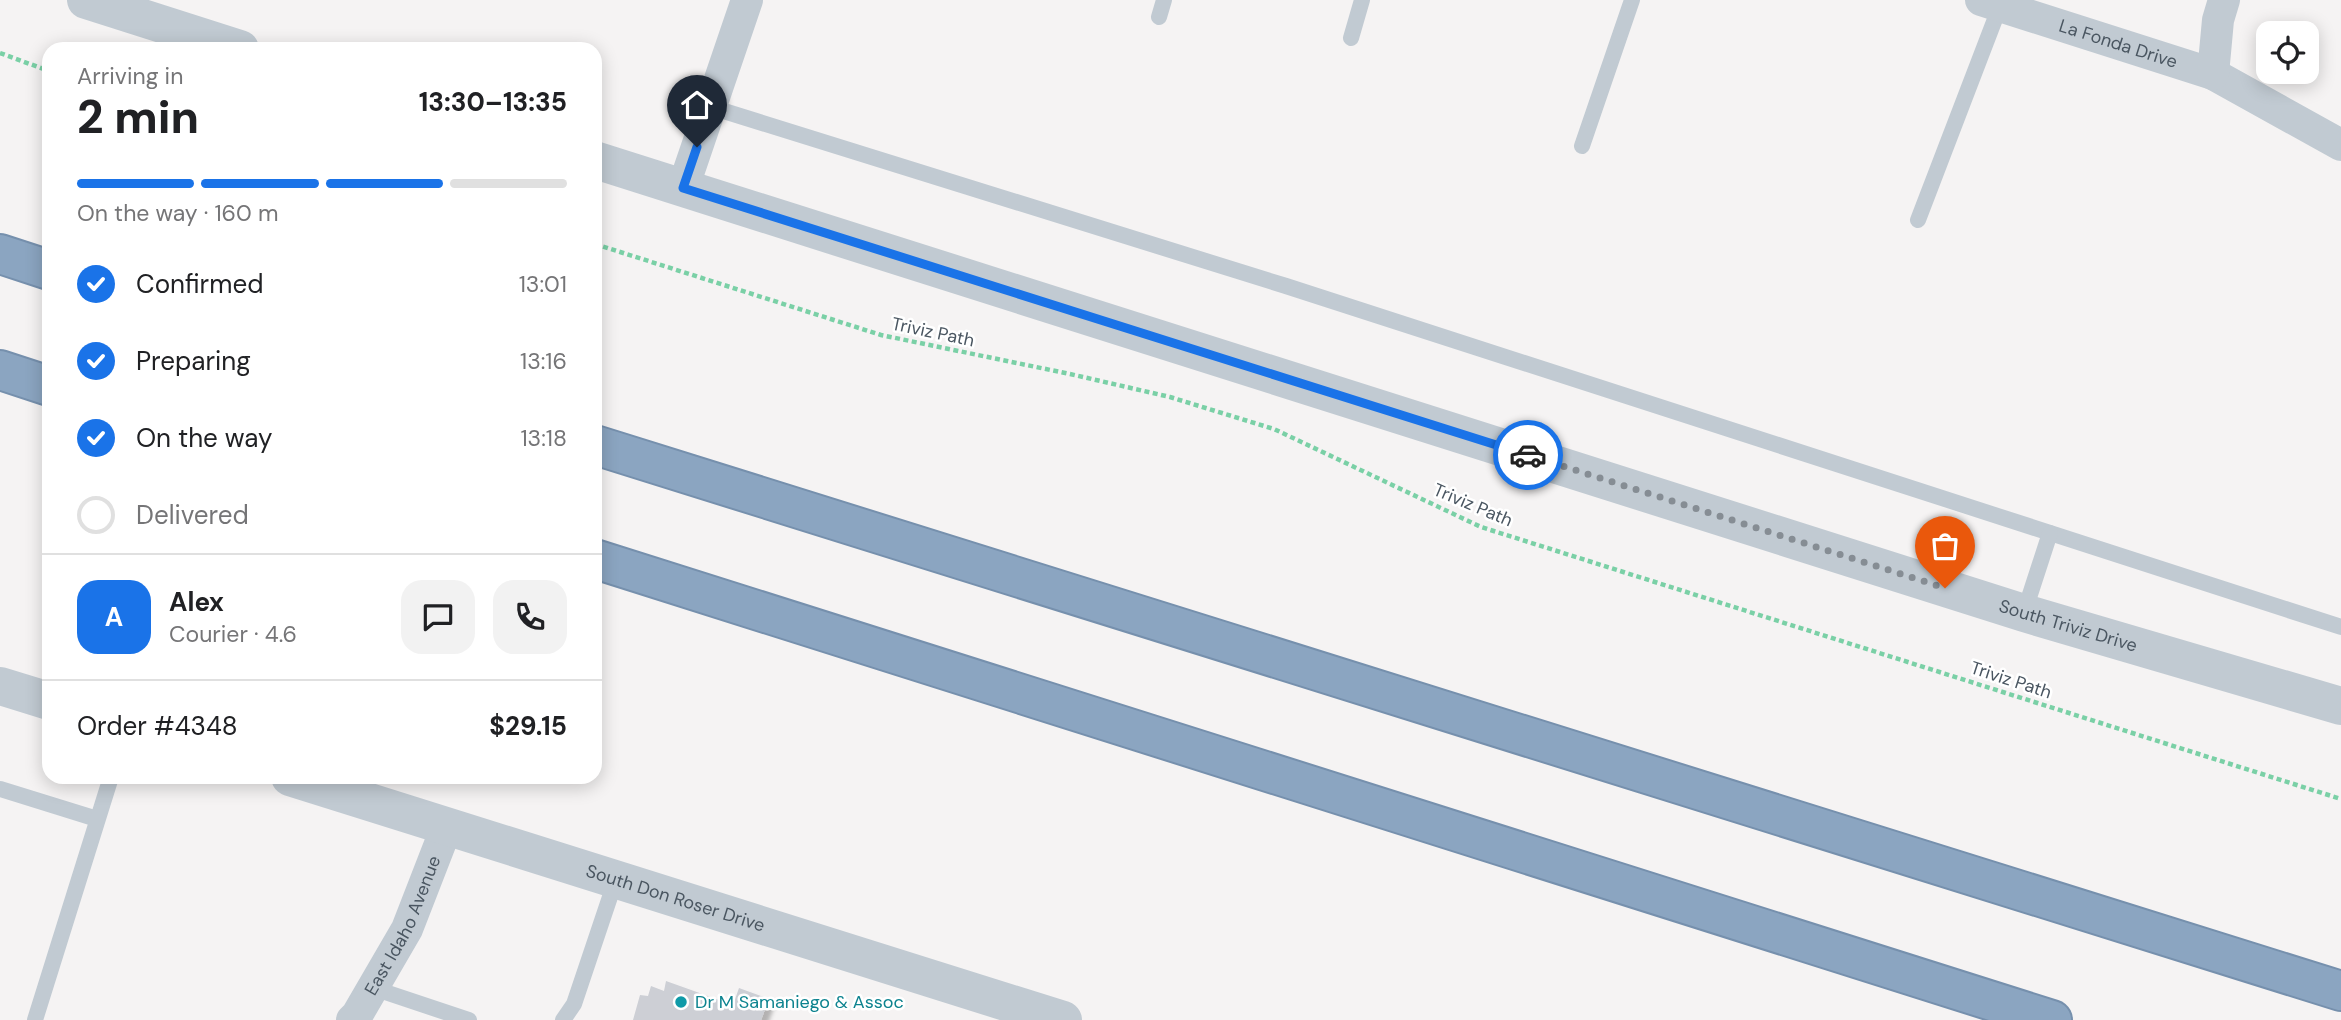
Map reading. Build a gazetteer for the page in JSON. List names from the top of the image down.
{
  "streets": {
    "street": [
      "La Fonda Drive",
      "South Triviz Drive",
      "South Don Roser Drive",
      "East Idaho Avenue"
    ],
    "path": ["Triviz Path"]
  },
  "crossings": [
    ["South Don Roser Drive", "East Idaho Avenue"]
  ],
  "places": ["Dr M Samaniego & Assoc"],
  "page": {
    "heading": ["2 min", "Arriving in", "13:30–13:35"],
    "panel": [
      "Alex",
      "Courier · 4.6",
      "Order #4348",
      "$29.15"
    ],
    "bar": "On the way · 160 m",
    "list": [
      ["Confirmed", "13:01"],
      ["Preparing", "13:16"],
      ["On the way", "13:18"],
      "Delivered"
    ],
    "round": "A"
  }
}
